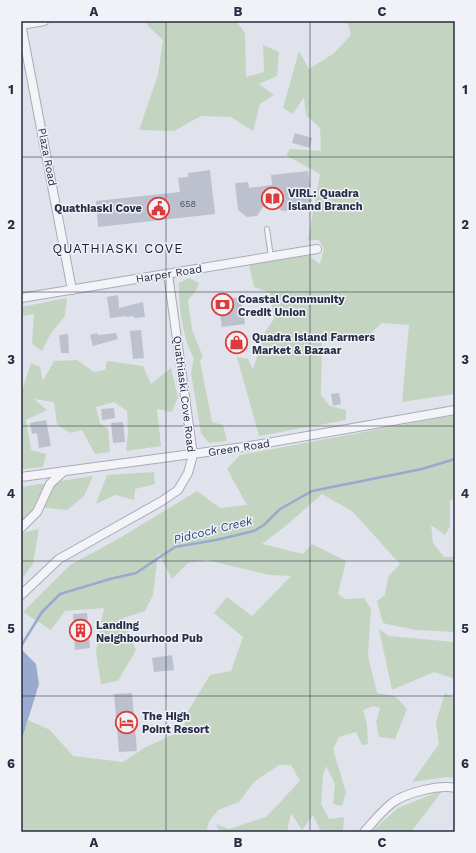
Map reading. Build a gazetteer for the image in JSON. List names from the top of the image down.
{
  "streets": {
    "street": [
      "Plaza Road",
      "Harper Road",
      "Quathiaski Cove Road",
      "Green Road"
    ]
  },
  "crossings": [
    ["Plaza Road", "Harper Road"],
    ["Harper Road", "Quathiaski Cove Road"],
    ["Quathiaski Cove Road", "Green Road"]
  ],
  "districts": ["QUATHIASKI COVE"],
  "water": ["Pidcock Creek"],
  "places": {
    "library": ["VIRL: Quadra Island Branch"],
    "public building": ["Quathiaski Cove"],
    "bank": ["Coastal Community Credit Union"],
    "shop": ["Quadra Island Farmers Market & Bazaar"],
    "building": ["Landing Neighbourhood Pub"],
    "hotel": ["The High Point Resort"]
  },
  "house_numbers": ["658"],
  "grid": {
    "columns": ["A", "B", "C"],
    "rows": [
      "1",
      "2",
      "3",
      "4",
      "5",
      "6"
    ]
  }
}
